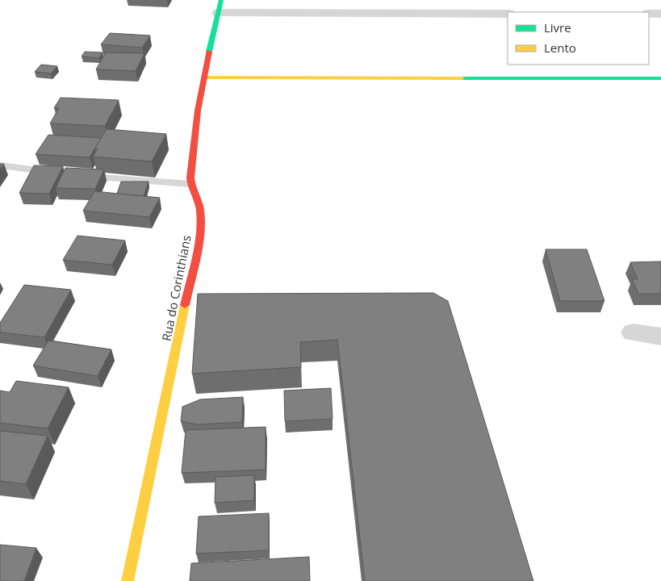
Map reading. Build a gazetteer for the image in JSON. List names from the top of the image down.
{
  "streets": {
    "street": ["Rua do Corinthians"]
  },
  "legend": ["Livre", "Lento"]
}
